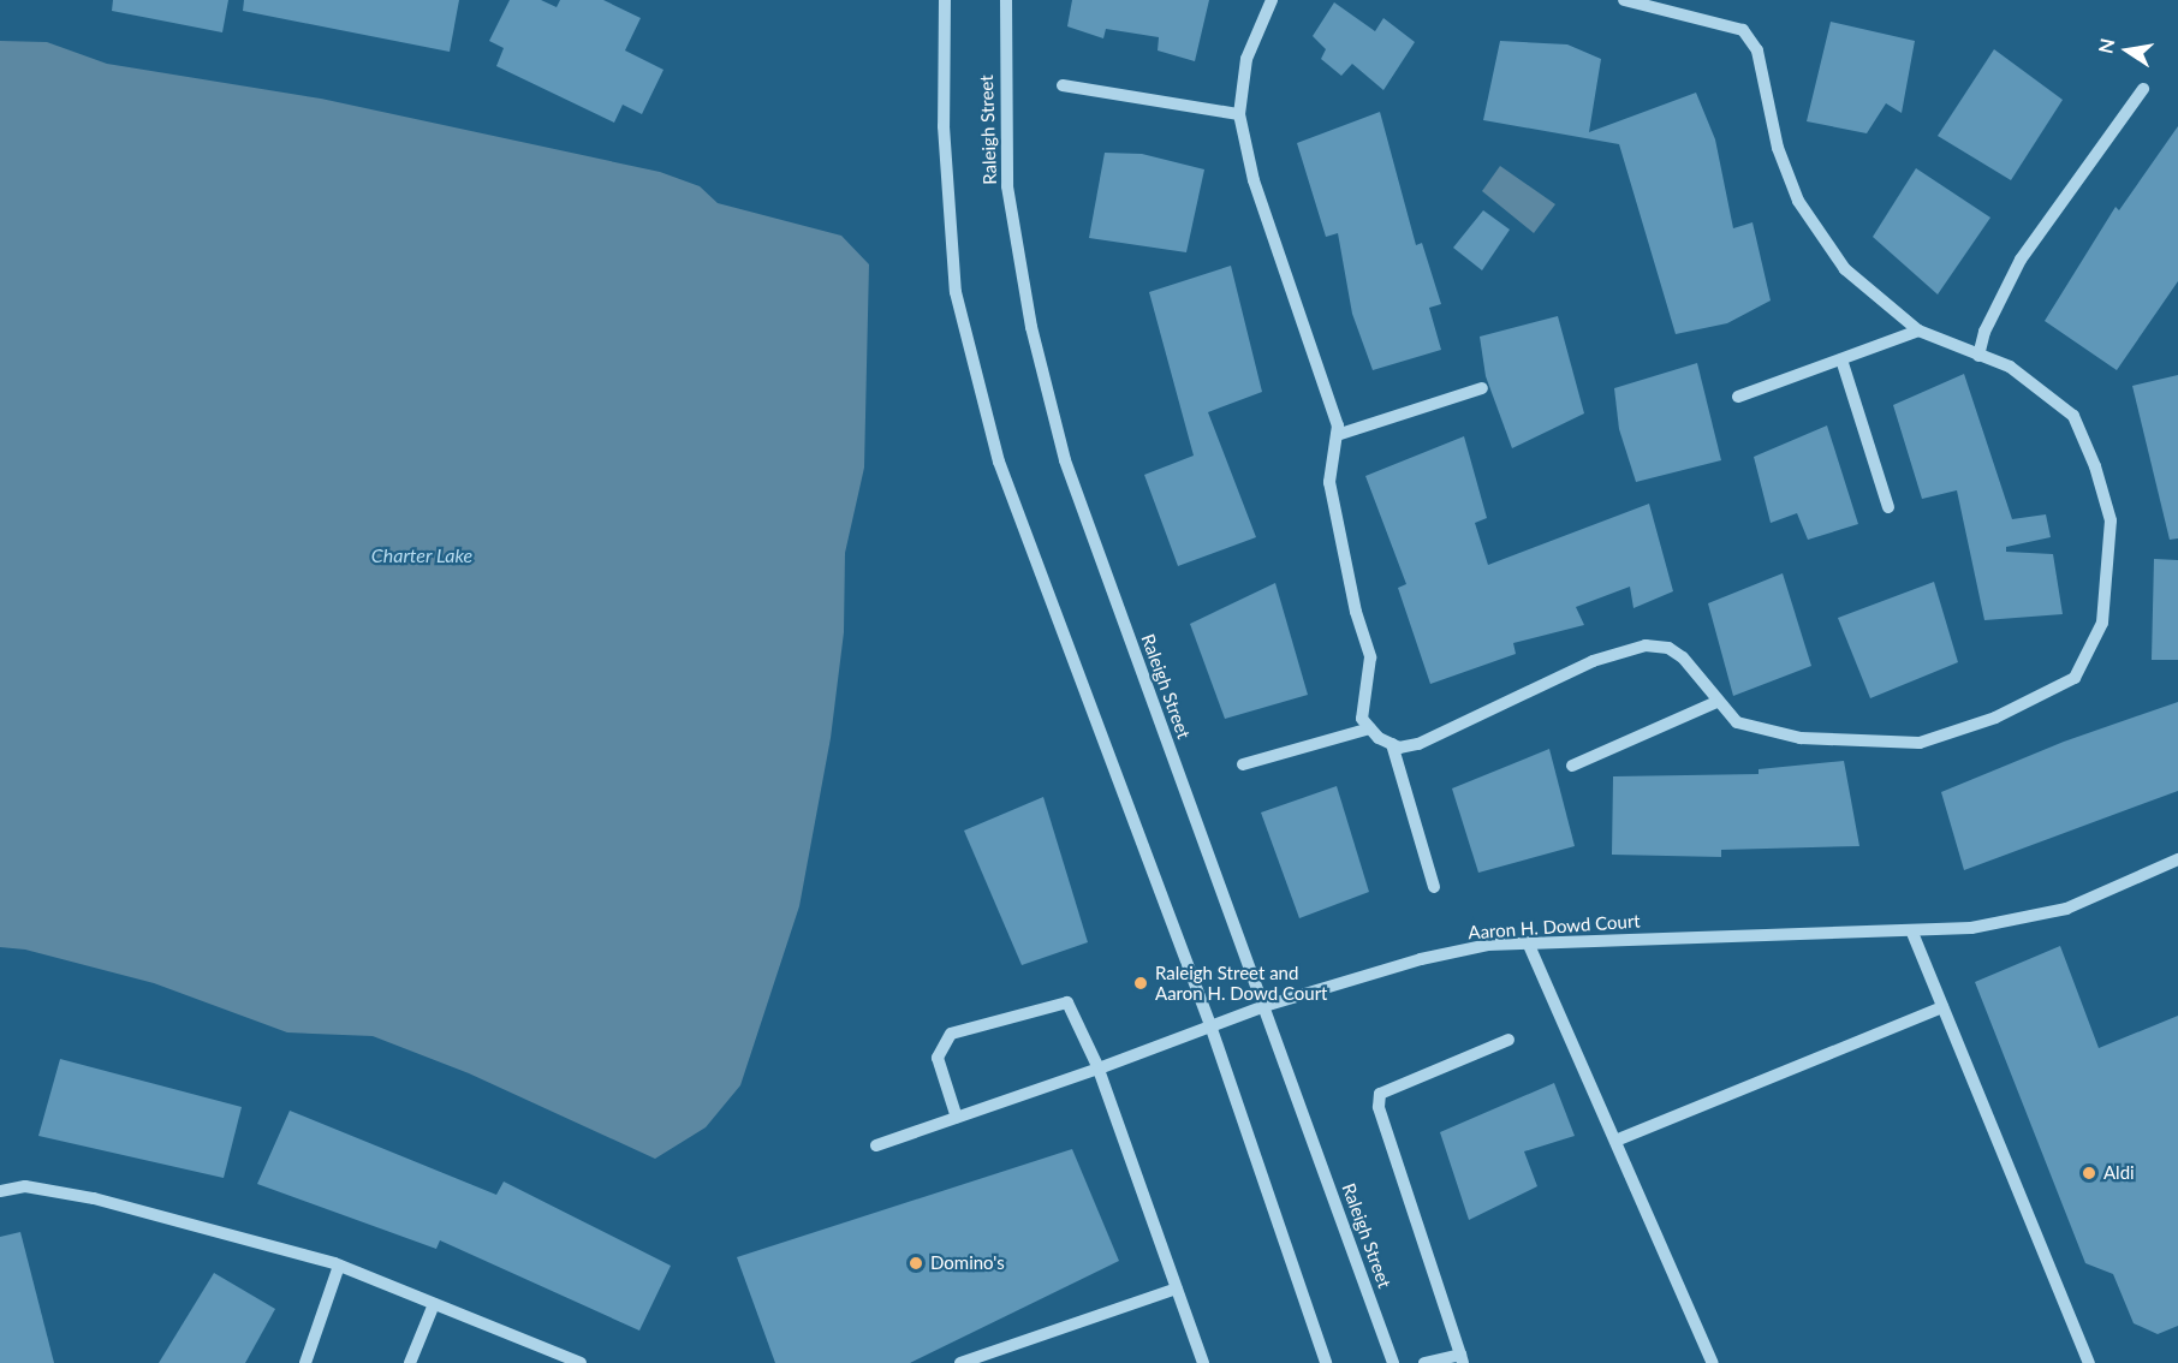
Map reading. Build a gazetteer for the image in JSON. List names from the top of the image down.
{
  "streets": {
    "street": ["Raleigh Street", "Aaron H. Dowd Court"]
  },
  "crossings": [
    ["Raleigh Street", "Aaron H. Dowd Court"]
  ],
  "water": ["Charter Lake"],
  "places": ["Raleigh Street and Aaron H. Dowd Court", "Aldi", "Domino's"],
  "north": "left"
}
